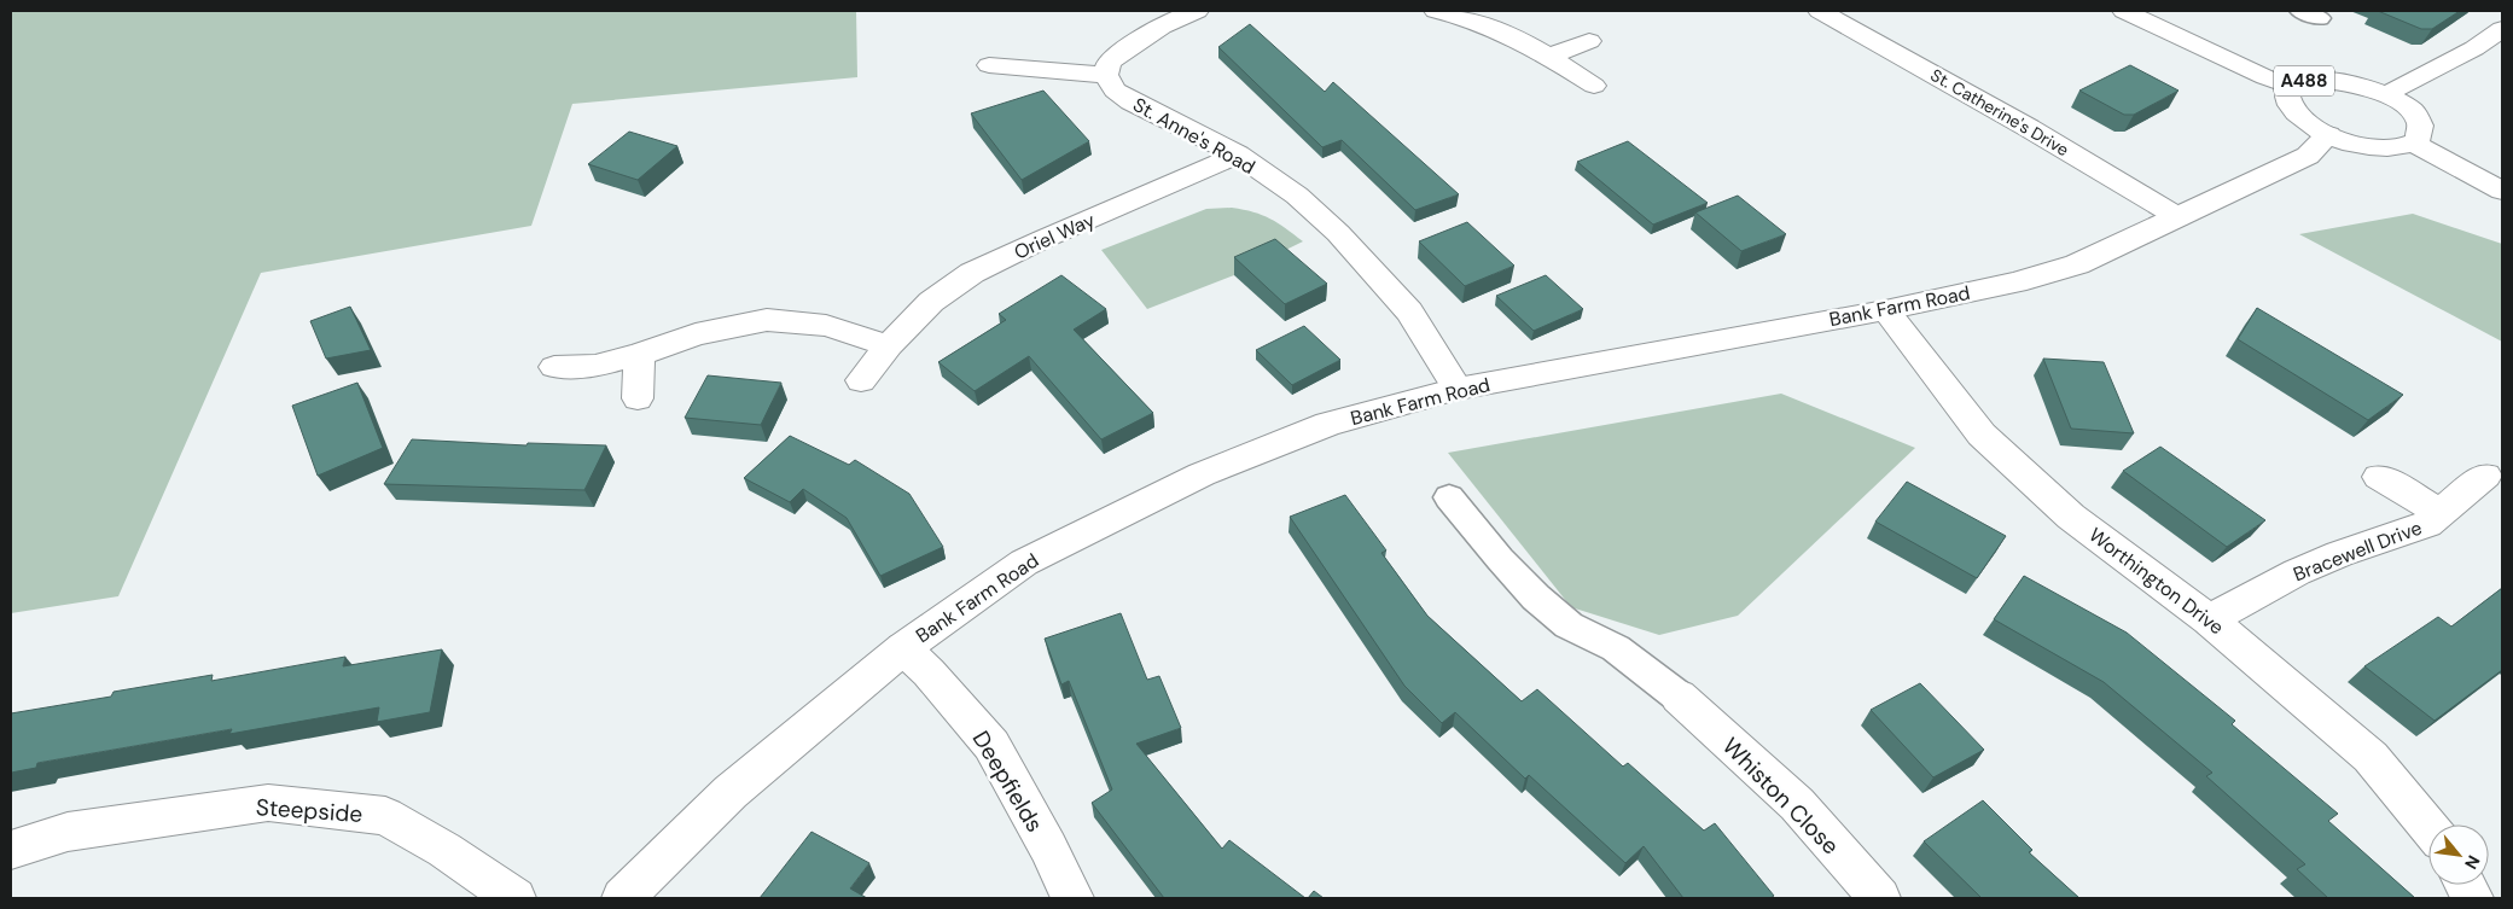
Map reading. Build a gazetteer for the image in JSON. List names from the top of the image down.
{
  "streets": {
    "street": [
      "A488",
      "St. Catherine's Drive",
      "St. Anne's Road",
      "Oriel Way",
      "Bank Farm Road",
      "Bracewell Drive",
      "Worthington Drive",
      "Deepfields",
      "Whiston Close",
      "Steepside"
    ]
  },
  "crossings": [
    ["A488", "Bank Farm Road"],
    ["St. Catherine's Drive", "Bank Farm Road"],
    ["St. Anne's Road", "Oriel Way"],
    ["St. Anne's Road", "Bank Farm Road"],
    ["Bank Farm Road", "Worthington Drive"],
    ["Bank Farm Road", "Deepfields"],
    ["Bracewell Drive", "Worthington Drive"]
  ],
  "north": "bottom right"
}
